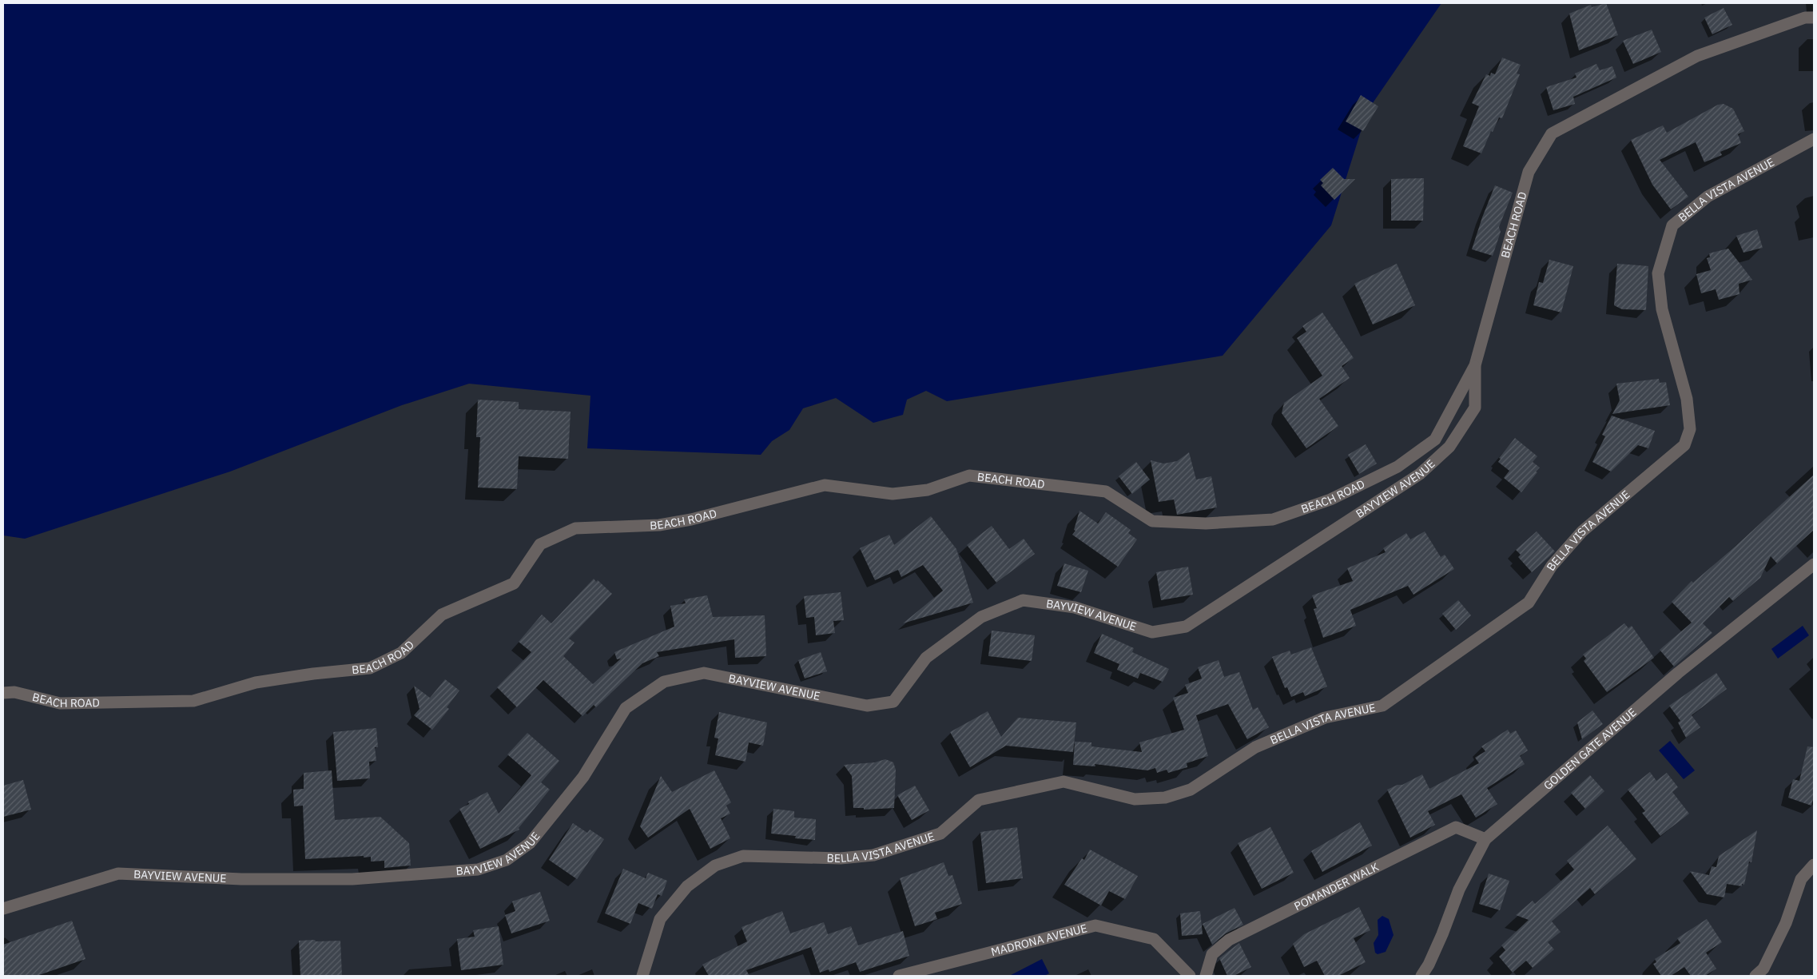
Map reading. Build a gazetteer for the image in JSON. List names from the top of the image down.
{
  "streets": {
    "street": [
      "BELLA VISTA AVENUE",
      "BEACH ROAD",
      "BAYVIEW AVENUE",
      "GOLDEN GATE AVENUE",
      "POMANDER WALK",
      "MADRONA AVENUE"
    ]
  },
  "crossings": [
    ["BEACH ROAD", "BAYVIEW AVENUE"],
    ["GOLDEN GATE AVENUE", "POMANDER WALK"]
  ]
}
